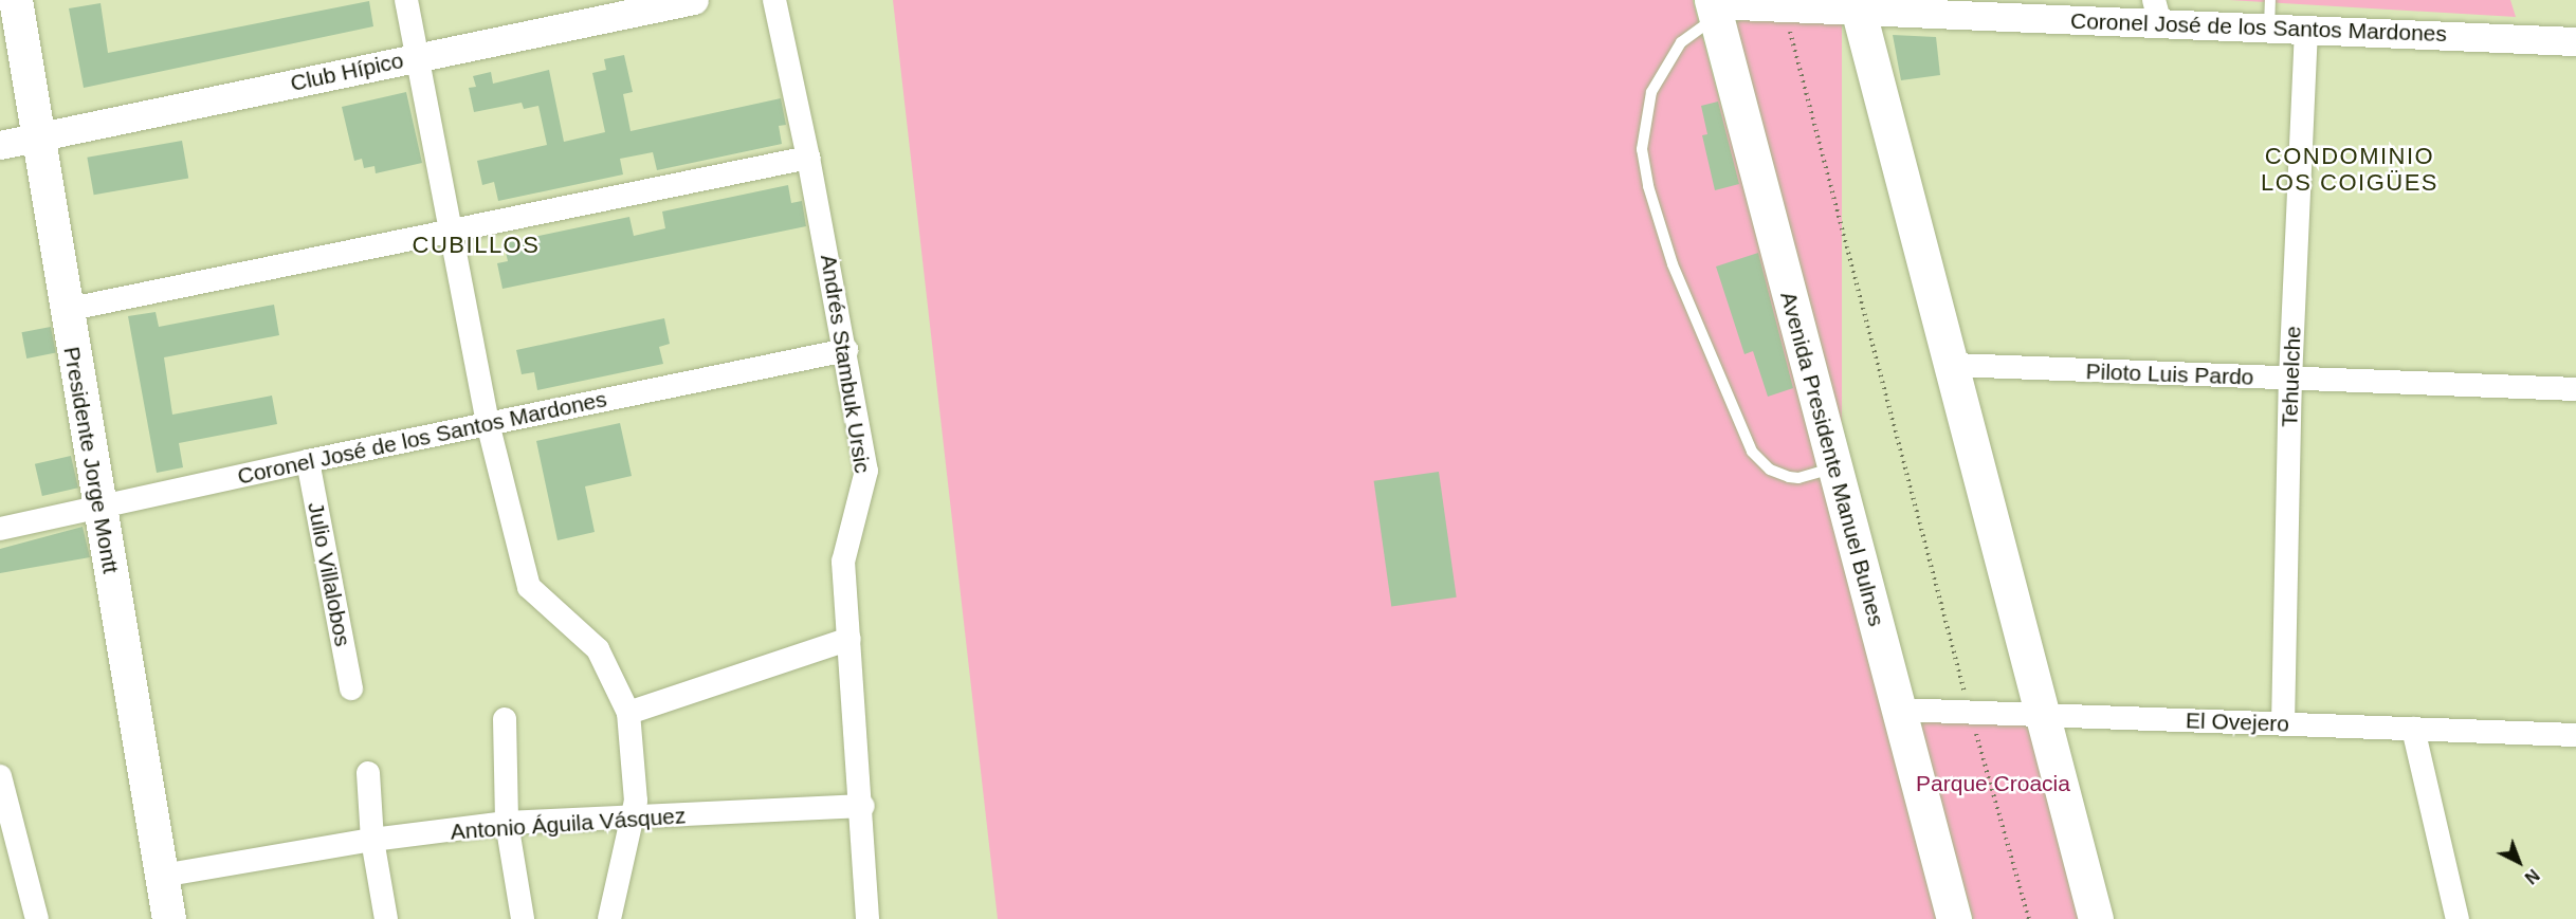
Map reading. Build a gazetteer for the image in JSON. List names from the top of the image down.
{
  "streets": {
    "main road": ["Avenida Presidente Manuel Bulnes", "Presidente Jorge Montt"],
    "street": [
      "Coronel José de los Santos Mardones",
      "Club Hípico",
      "Andrés Stambuk Ursic",
      "Piloto Luis Pardo",
      "Tehuelche",
      "Julio Villalobos",
      "El Ovejero",
      "Antonio Águila Vásquez"
    ]
  },
  "crossings": [
    ["Coronel José de los Santos Mardones", "Andrés Stambuk Ursic"],
    ["Coronel José de los Santos Mardones", "Tehuelche"],
    ["Coronel José de los Santos Mardones", "Avenida Presidente Manuel Bulnes"],
    ["Coronel José de los Santos Mardones", "Presidente Jorge Montt"],
    ["Coronel José de los Santos Mardones", "Julio Villalobos"],
    ["Club Hípico", "Presidente Jorge Montt"],
    ["Andrés Stambuk Ursic", "Antonio Águila Vásquez"],
    ["Piloto Luis Pardo", "Tehuelche"],
    ["Tehuelche", "El Ovejero"],
    ["Avenida Presidente Manuel Bulnes", "El Ovejero"],
    ["Presidente Jorge Montt", "Antonio Águila Vásquez"]
  ],
  "districts": ["CONDOMINIO LOS COIGÜES", "CUBILLOS"],
  "parks": ["Parque Croacia"],
  "north": "bottom right"
}
